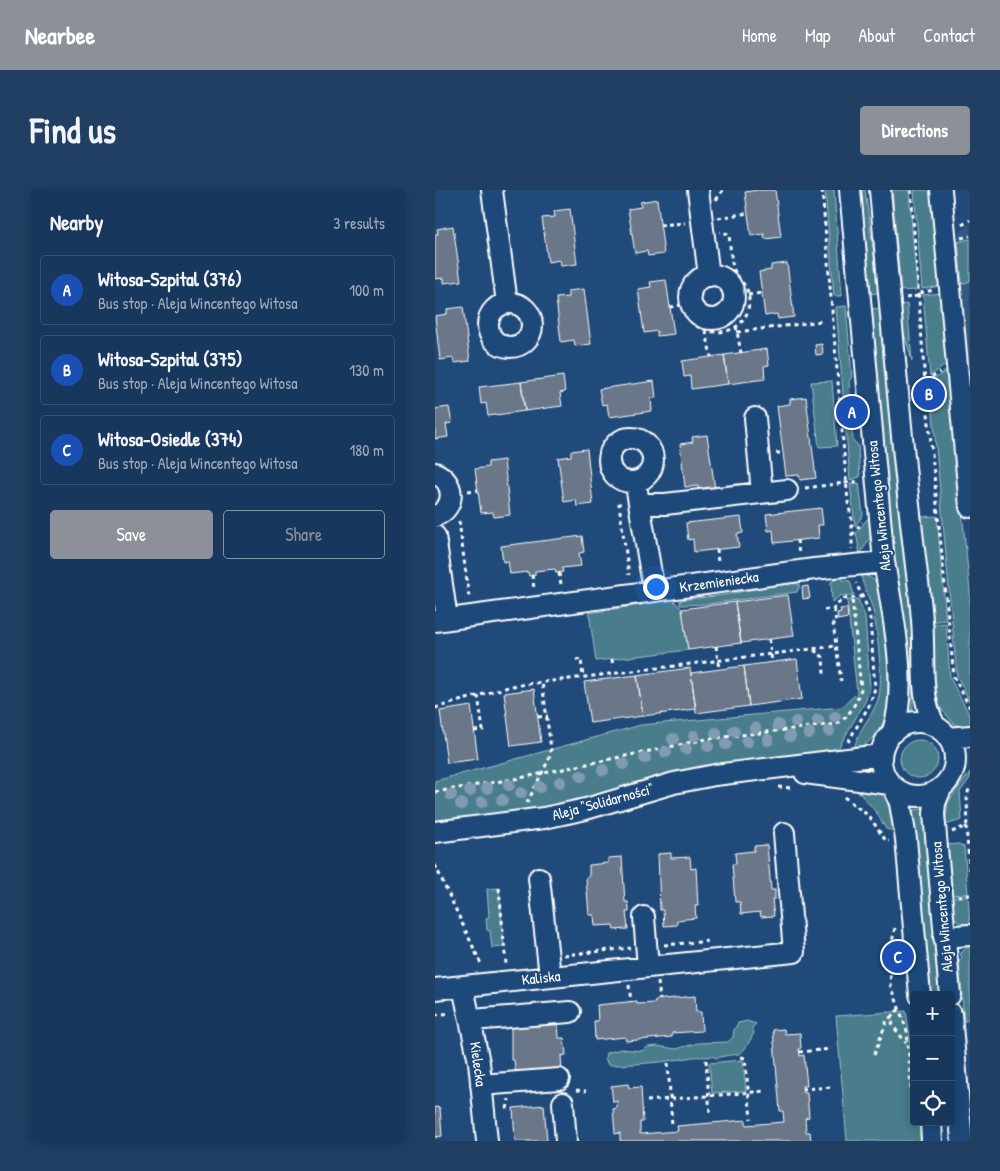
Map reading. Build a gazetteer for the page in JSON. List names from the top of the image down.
{
  "streets": {
    "street": [
      "Aleja Wincentego Witosa",
      "Krzemieniecka",
      "Aleja \"Solidarności\"",
      "Kaliska",
      "Kielecka"
    ]
  },
  "crossings": [
    ["Aleja Wincentego Witosa", "Krzemieniecka"],
    ["Aleja Wincentego Witosa", "Aleja \"Solidarności\""],
    ["Kaliska", "Kielecka"]
  ],
  "page": {
    "header": "Nearbee",
    "nav": [
      "Home",
      "Map",
      "About",
      "Contact"
    ],
    "buttons": [
      "Directions",
      ["Save", "Share"]
    ],
    "title": "Find us",
    "heading": ["Nearby", "3 results"],
    "list": [
      {
        "mark": "A",
        "name": "Witosa-Szpital (376)",
        "note": "Bus stop · Aleja Wincentego Witosa",
        "value": "100 m"
      },
      {
        "mark": "B",
        "name": "Witosa-Szpital (375)",
        "note": "Bus stop · Aleja Wincentego Witosa",
        "value": "130 m"
      },
      {
        "mark": "C",
        "name": "Witosa-Osiedle (374)",
        "note": "Bus stop · Aleja Wincentego Witosa",
        "value": "180 m"
      }
    ],
    "pins": ["B", "A", "C"],
    "map_buttons": ["+", "−"]
  }
}
